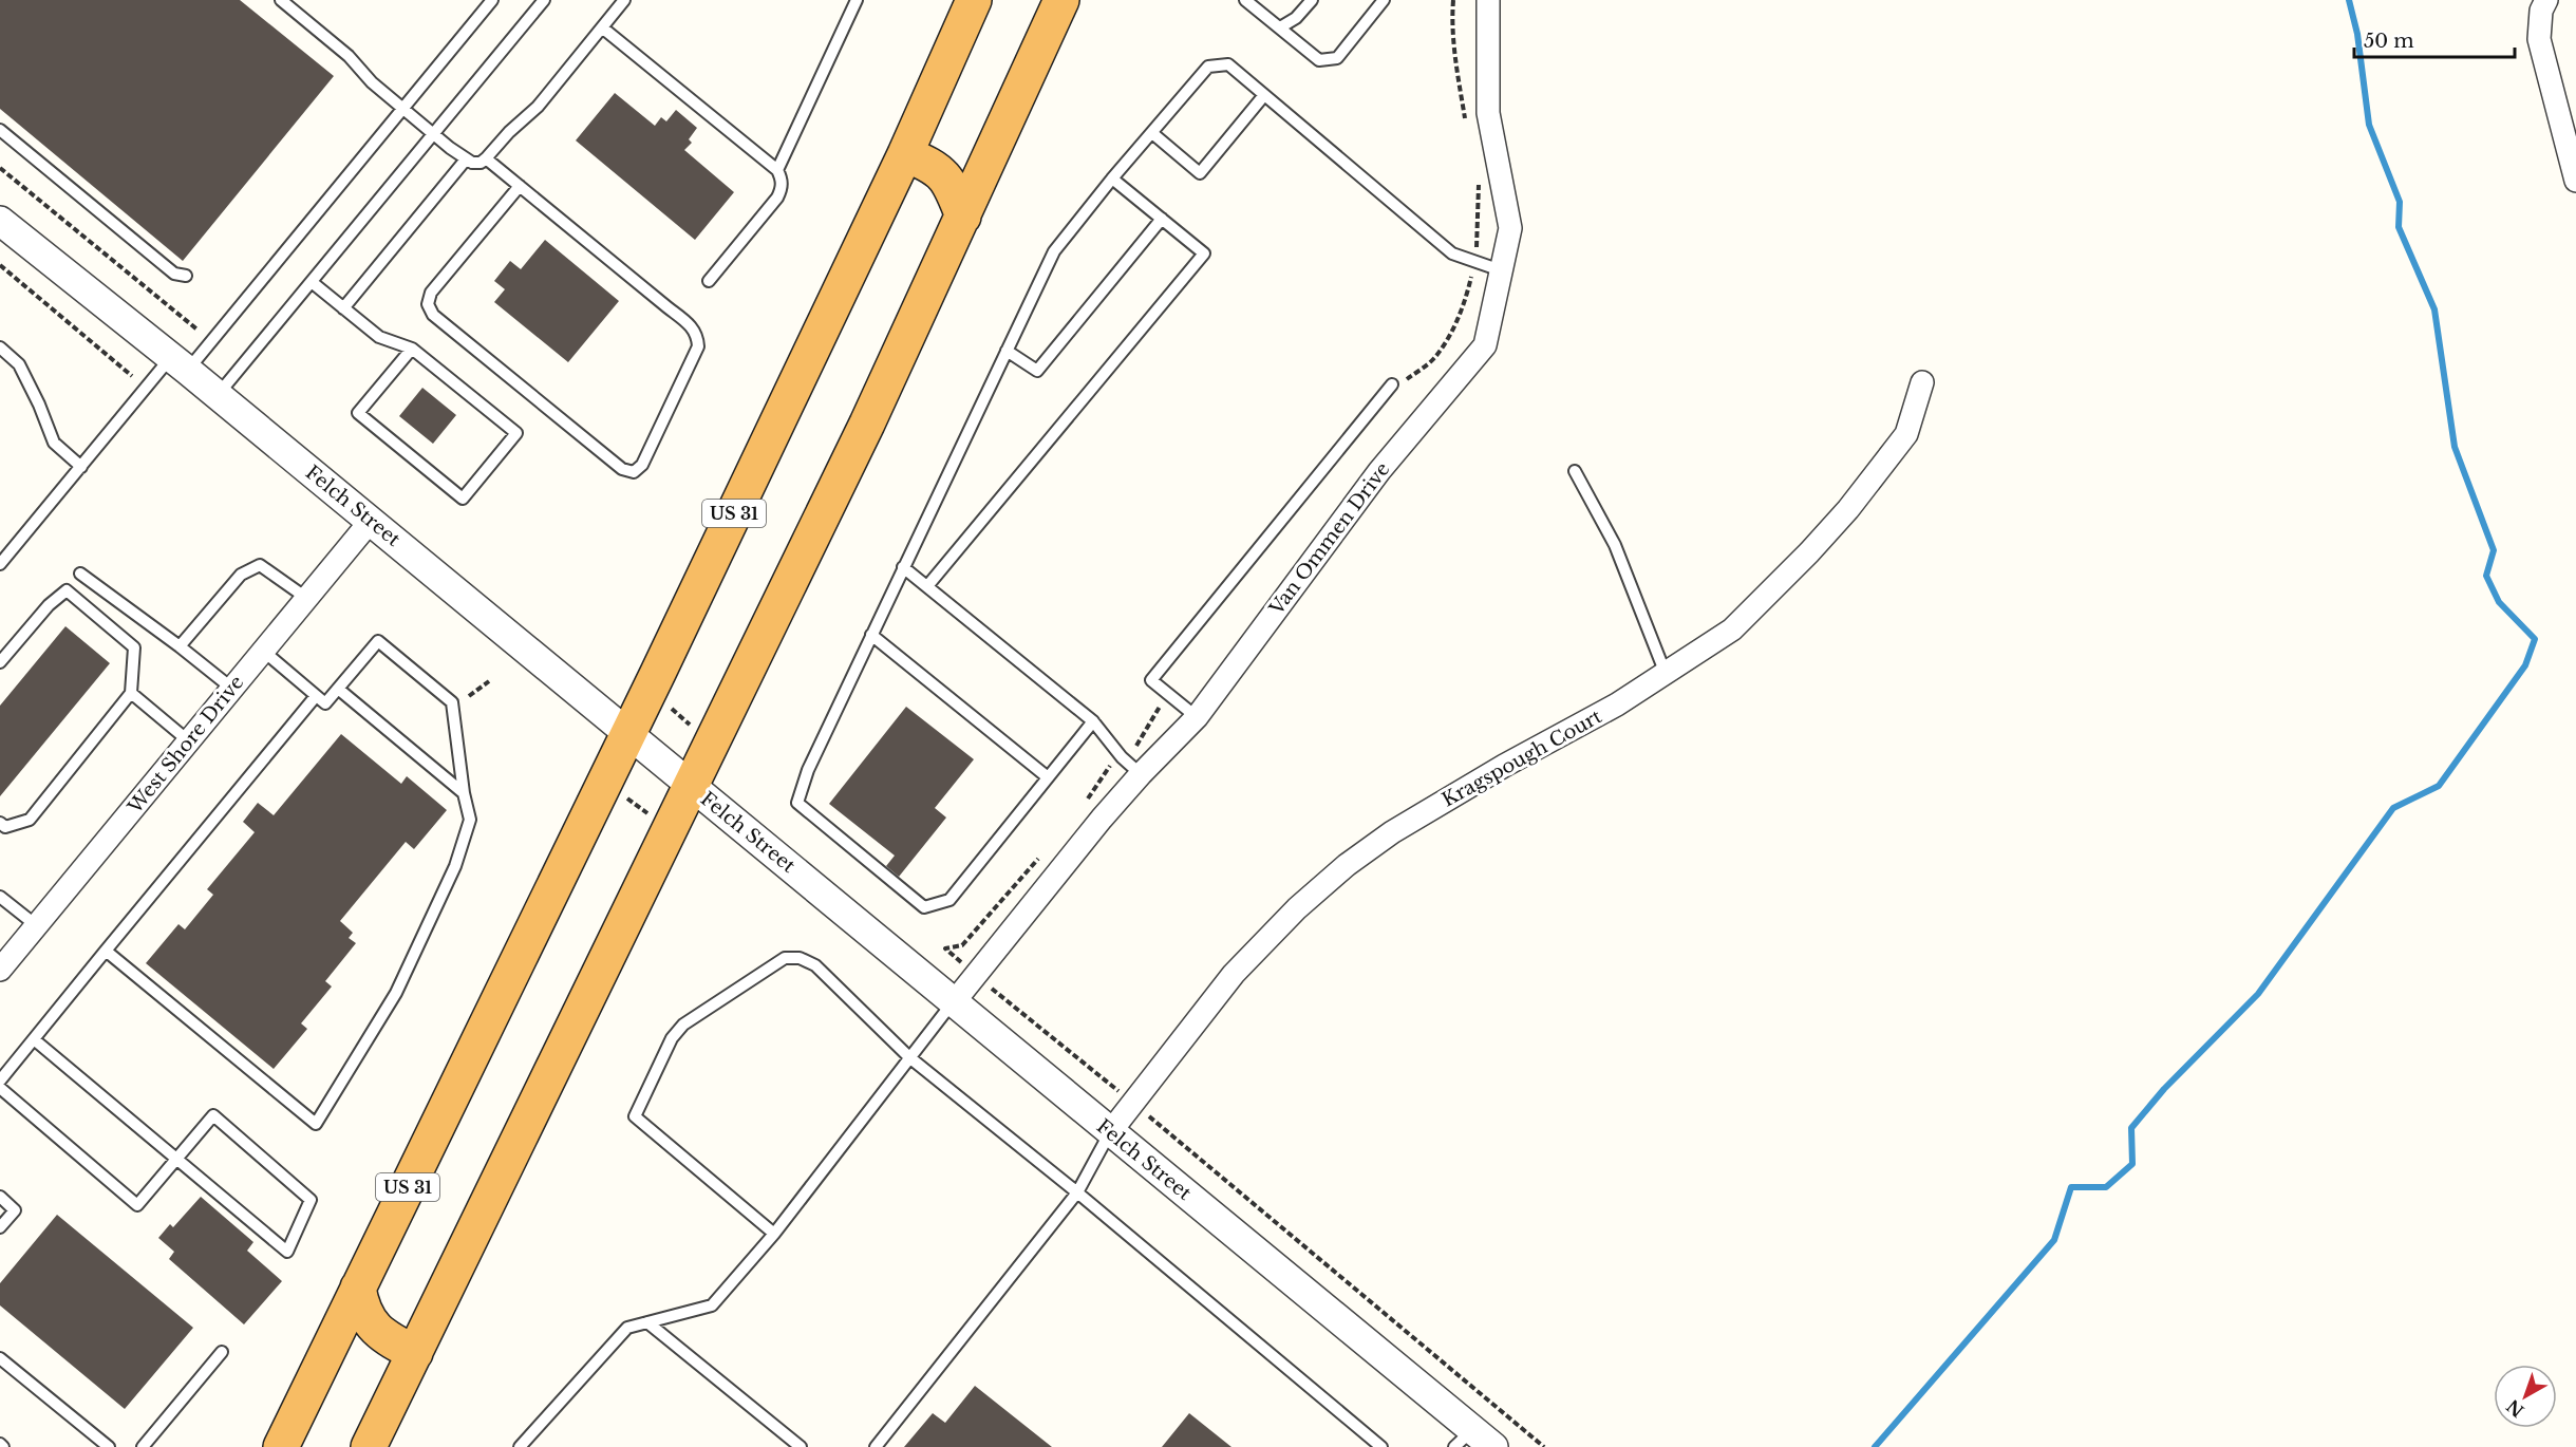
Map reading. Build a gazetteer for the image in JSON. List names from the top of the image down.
{
  "streets": {
    "highway": ["US 31"],
    "street": [
      "Felch Street",
      "Van Ommen Drive",
      "West Shore Drive",
      "Kragspough Court"
    ]
  },
  "crossings": [
    ["Felch Street", "US 31"],
    ["Felch Street", "Van Ommen Drive"],
    ["Felch Street", "West Shore Drive"],
    ["Felch Street", "Kragspough Court"]
  ],
  "scale_bar": "50 m",
  "north": "bottom left"
}
